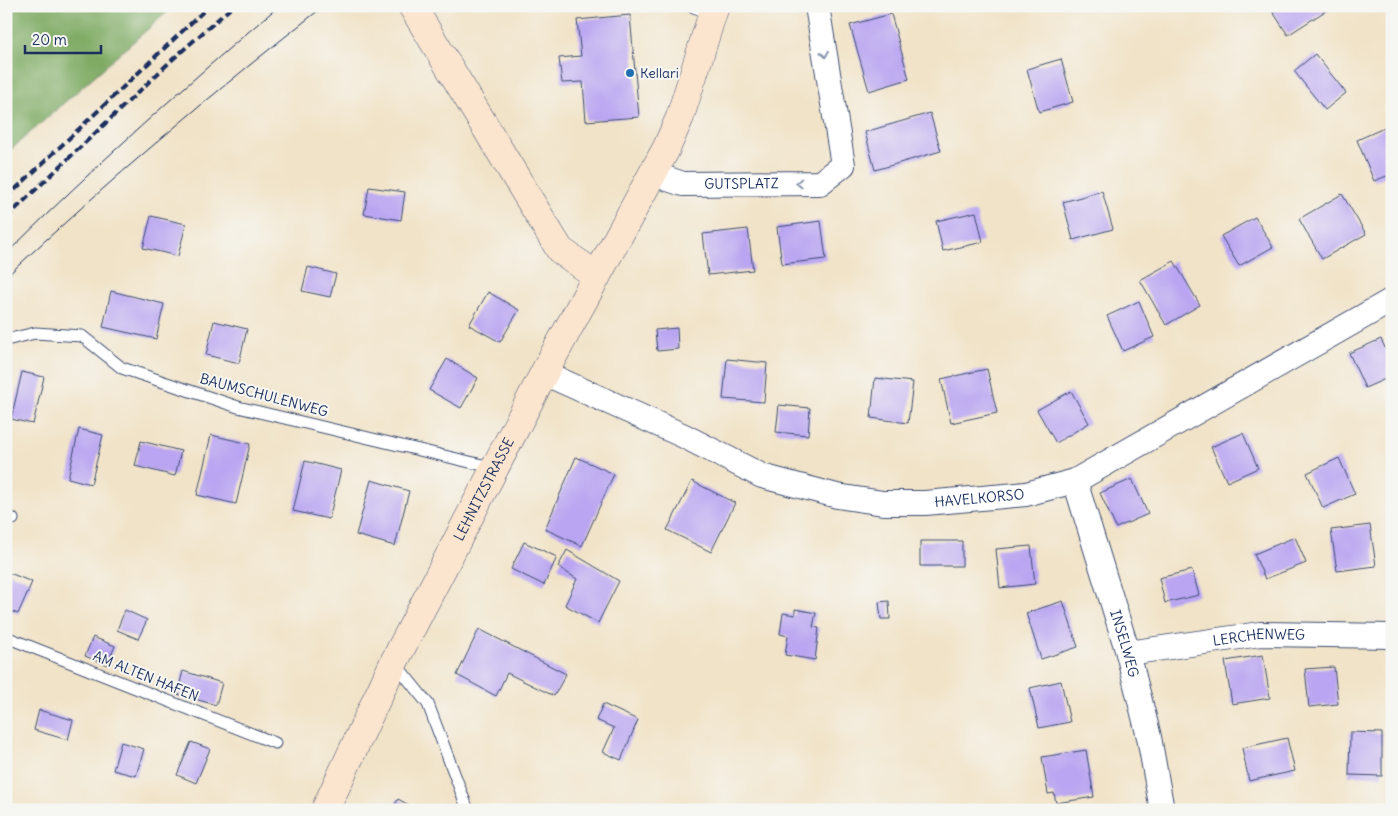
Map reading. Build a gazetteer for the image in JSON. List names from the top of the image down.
{
  "streets": {
    "main road": ["LEHNITZSTRASSE"],
    "street": [
      "GUTSPLATZ",
      "HAVELKORSO",
      "LERCHENWEG",
      "INSELWEG"
    ],
    "lane": ["BAUMSCHULENWEG", "AM ALTEN HAFEN"]
  },
  "crossings": [
    ["GUTSPLATZ", "LEHNITZSTRASSE"],
    ["BAUMSCHULENWEG", "LEHNITZSTRASSE"],
    ["LEHNITZSTRASSE", "HAVELKORSO"],
    ["HAVELKORSO", "INSELWEG"],
    ["LERCHENWEG", "INSELWEG"]
  ],
  "places": ["Kellari"],
  "scale_bar": "20 m"
}
